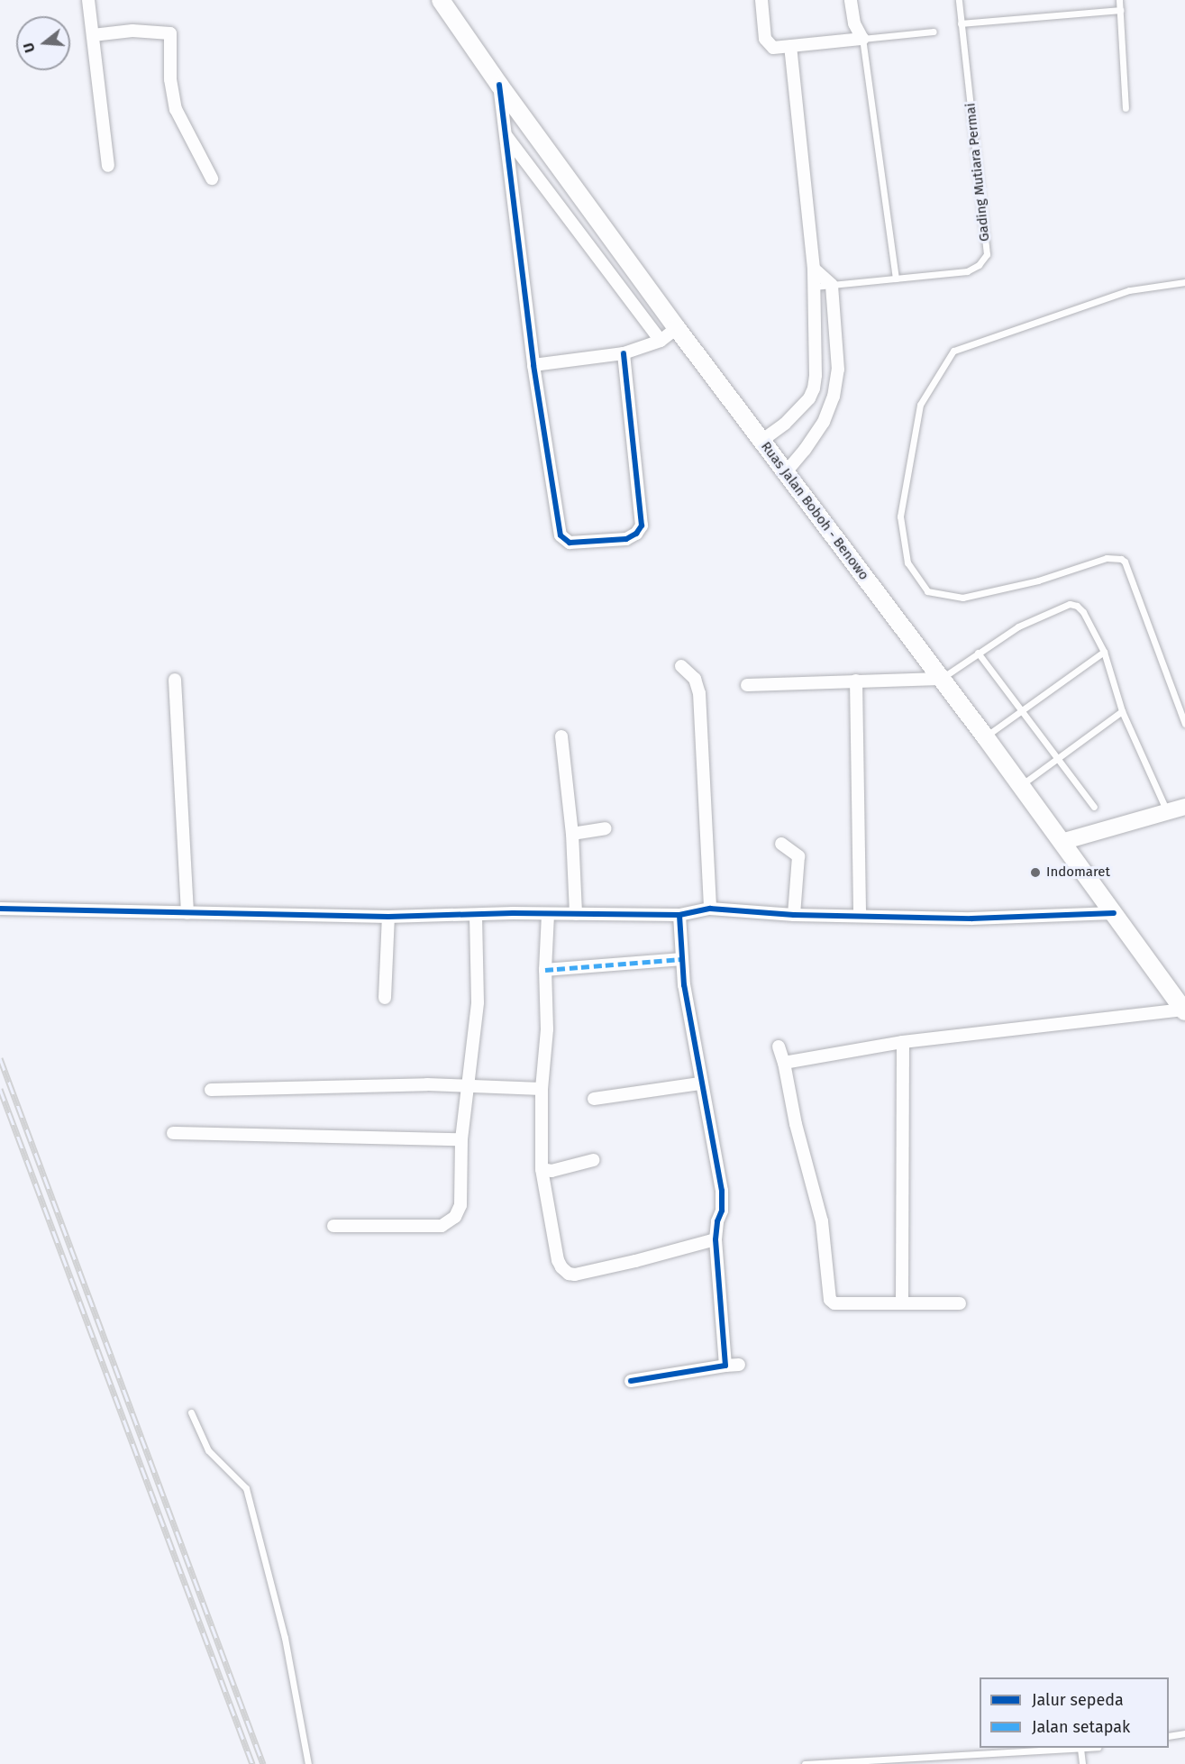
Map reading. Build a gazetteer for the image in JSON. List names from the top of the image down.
{
  "streets": {
    "main road": ["Ruas Jalan Boboh - Benowo"],
    "lane": ["Gading Mutiara Permai"]
  },
  "places": ["Indomaret"],
  "legend": ["Jalur sepeda", "Jalan setapak"],
  "north": "left"
}
